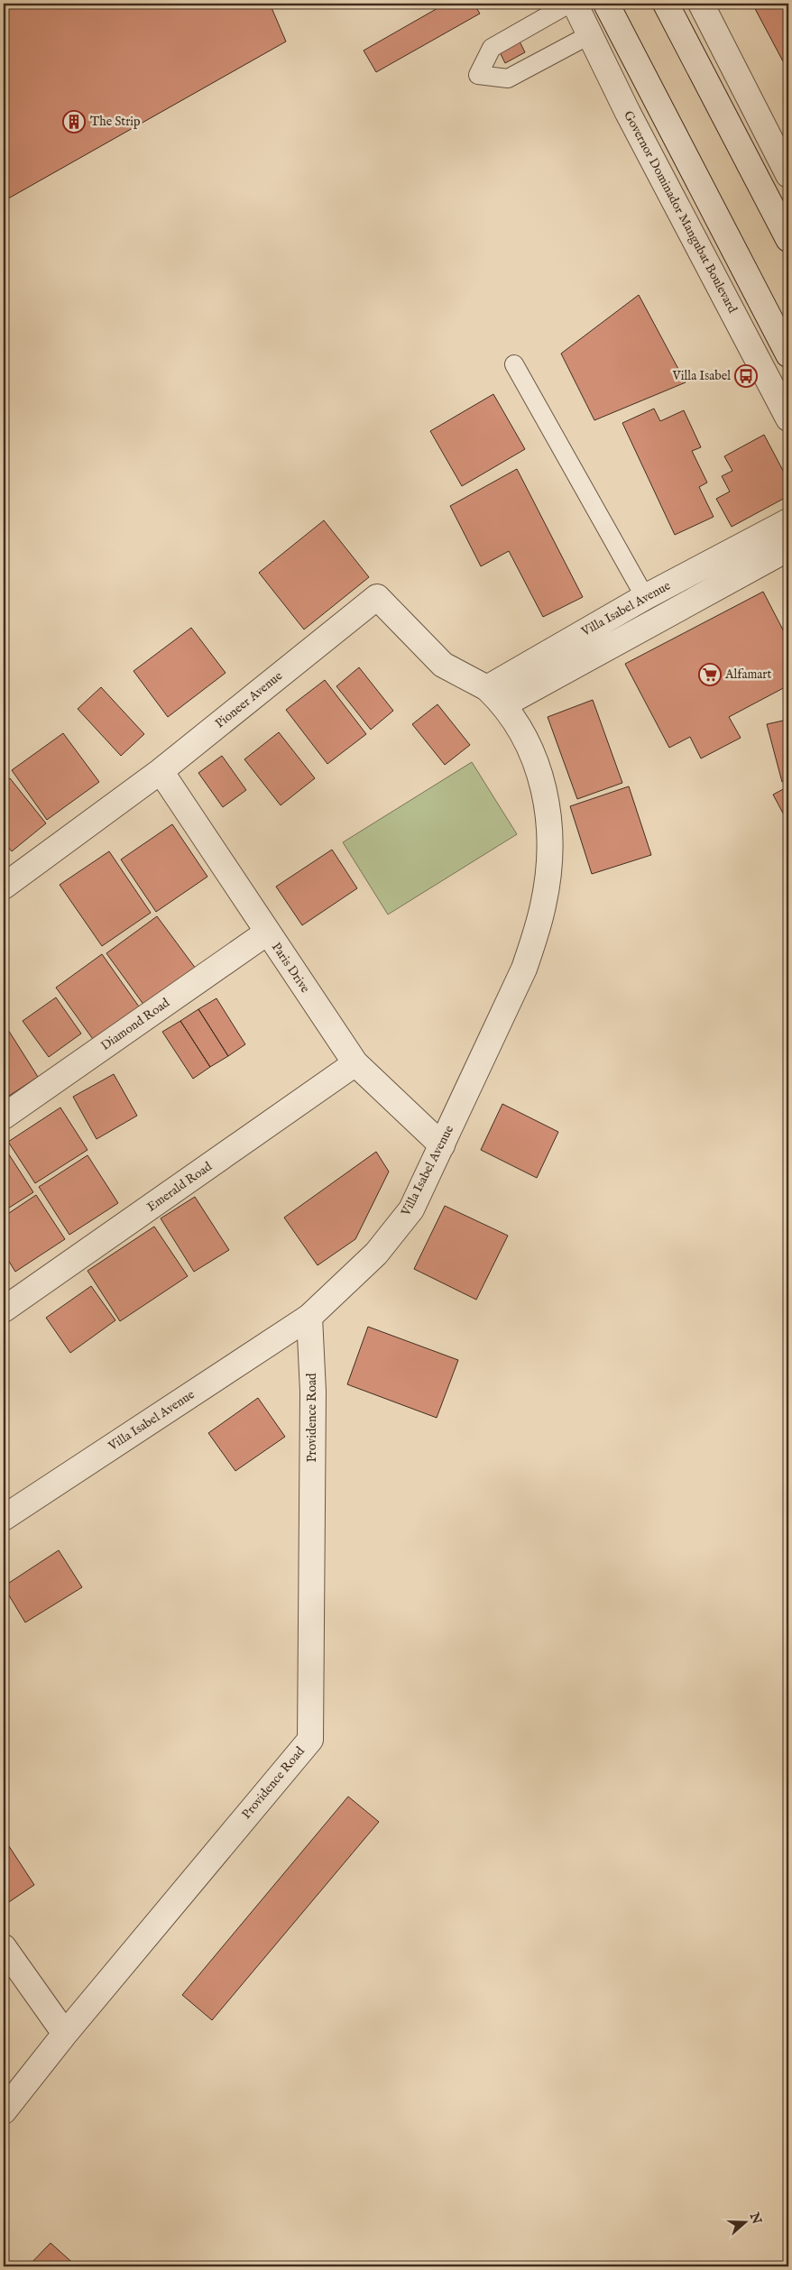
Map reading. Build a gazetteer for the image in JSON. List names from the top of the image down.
{
  "streets": {
    "street": [
      "Governor Dominador Mangubat Boulevard",
      "Villa Isabel Avenue",
      "Pioneer Avenue",
      "Paris Drive",
      "Diamond Road",
      "Emerald Road",
      "Providence Road"
    ]
  },
  "crossings": [
    ["Villa Isabel Avenue", "Pioneer Avenue"],
    ["Villa Isabel Avenue", "Paris Drive"],
    ["Villa Isabel Avenue", "Providence Road"],
    ["Pioneer Avenue", "Paris Drive"],
    ["Paris Drive", "Diamond Road"],
    ["Paris Drive", "Emerald Road"]
  ],
  "places": {
    "building": ["The Strip"],
    "bus stop": ["Villa Isabel"],
    "supermarket": ["Alfamart"]
  },
  "north": "right"
}
